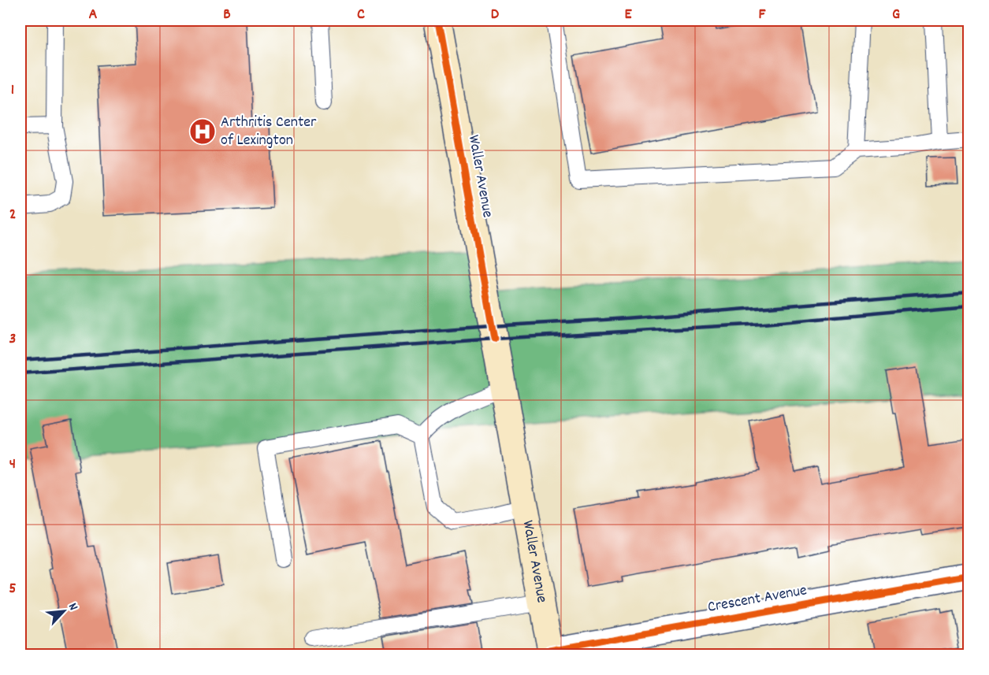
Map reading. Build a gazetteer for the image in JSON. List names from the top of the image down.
{
  "streets": {
    "main road": ["Waller Avenue"],
    "street": ["Crescent Avenue"]
  },
  "crossings": [
    ["Waller Avenue", "Crescent Avenue"]
  ],
  "places": {
    "hospital": ["Arthritis Center of Lexington"]
  },
  "north": "top right",
  "grid": {
    "columns": [
      "A",
      "B",
      "C",
      "D",
      "E",
      "F",
      "G"
    ],
    "rows": [
      "1",
      "2",
      "3",
      "4",
      "5"
    ]
  }
}
